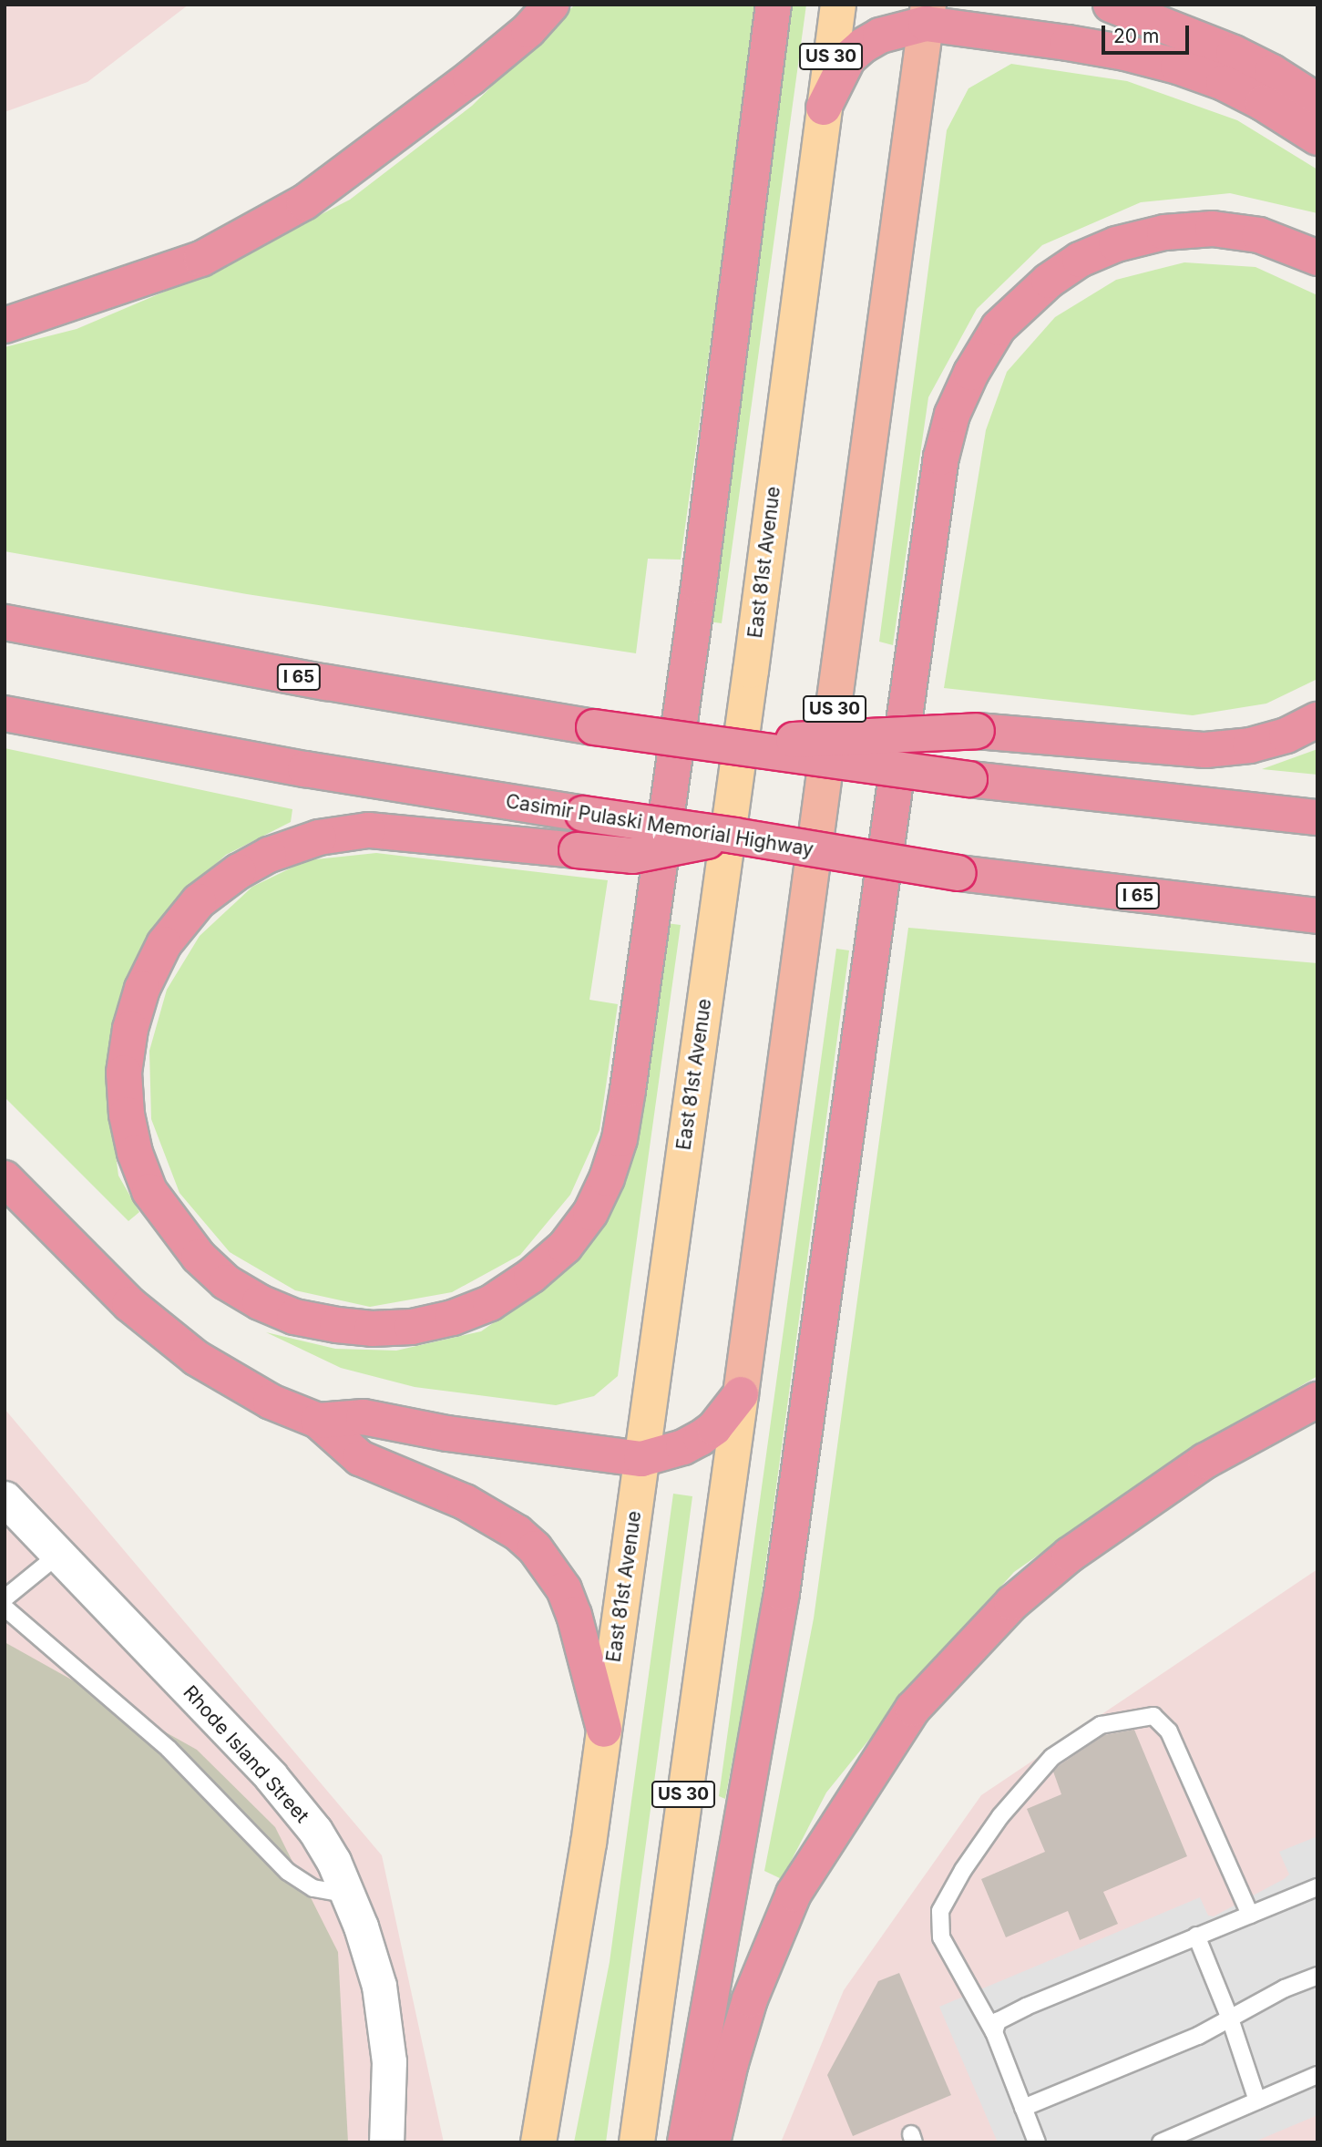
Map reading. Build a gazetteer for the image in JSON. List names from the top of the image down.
{
  "streets": {
    "highway": ["US 30", "I 65", "Casimir Pulaski Memorial Highway"],
    "main road": ["East 81st Avenue"],
    "street": ["Rhode Island Street"]
  },
  "scale_bar": "20 m"
}
